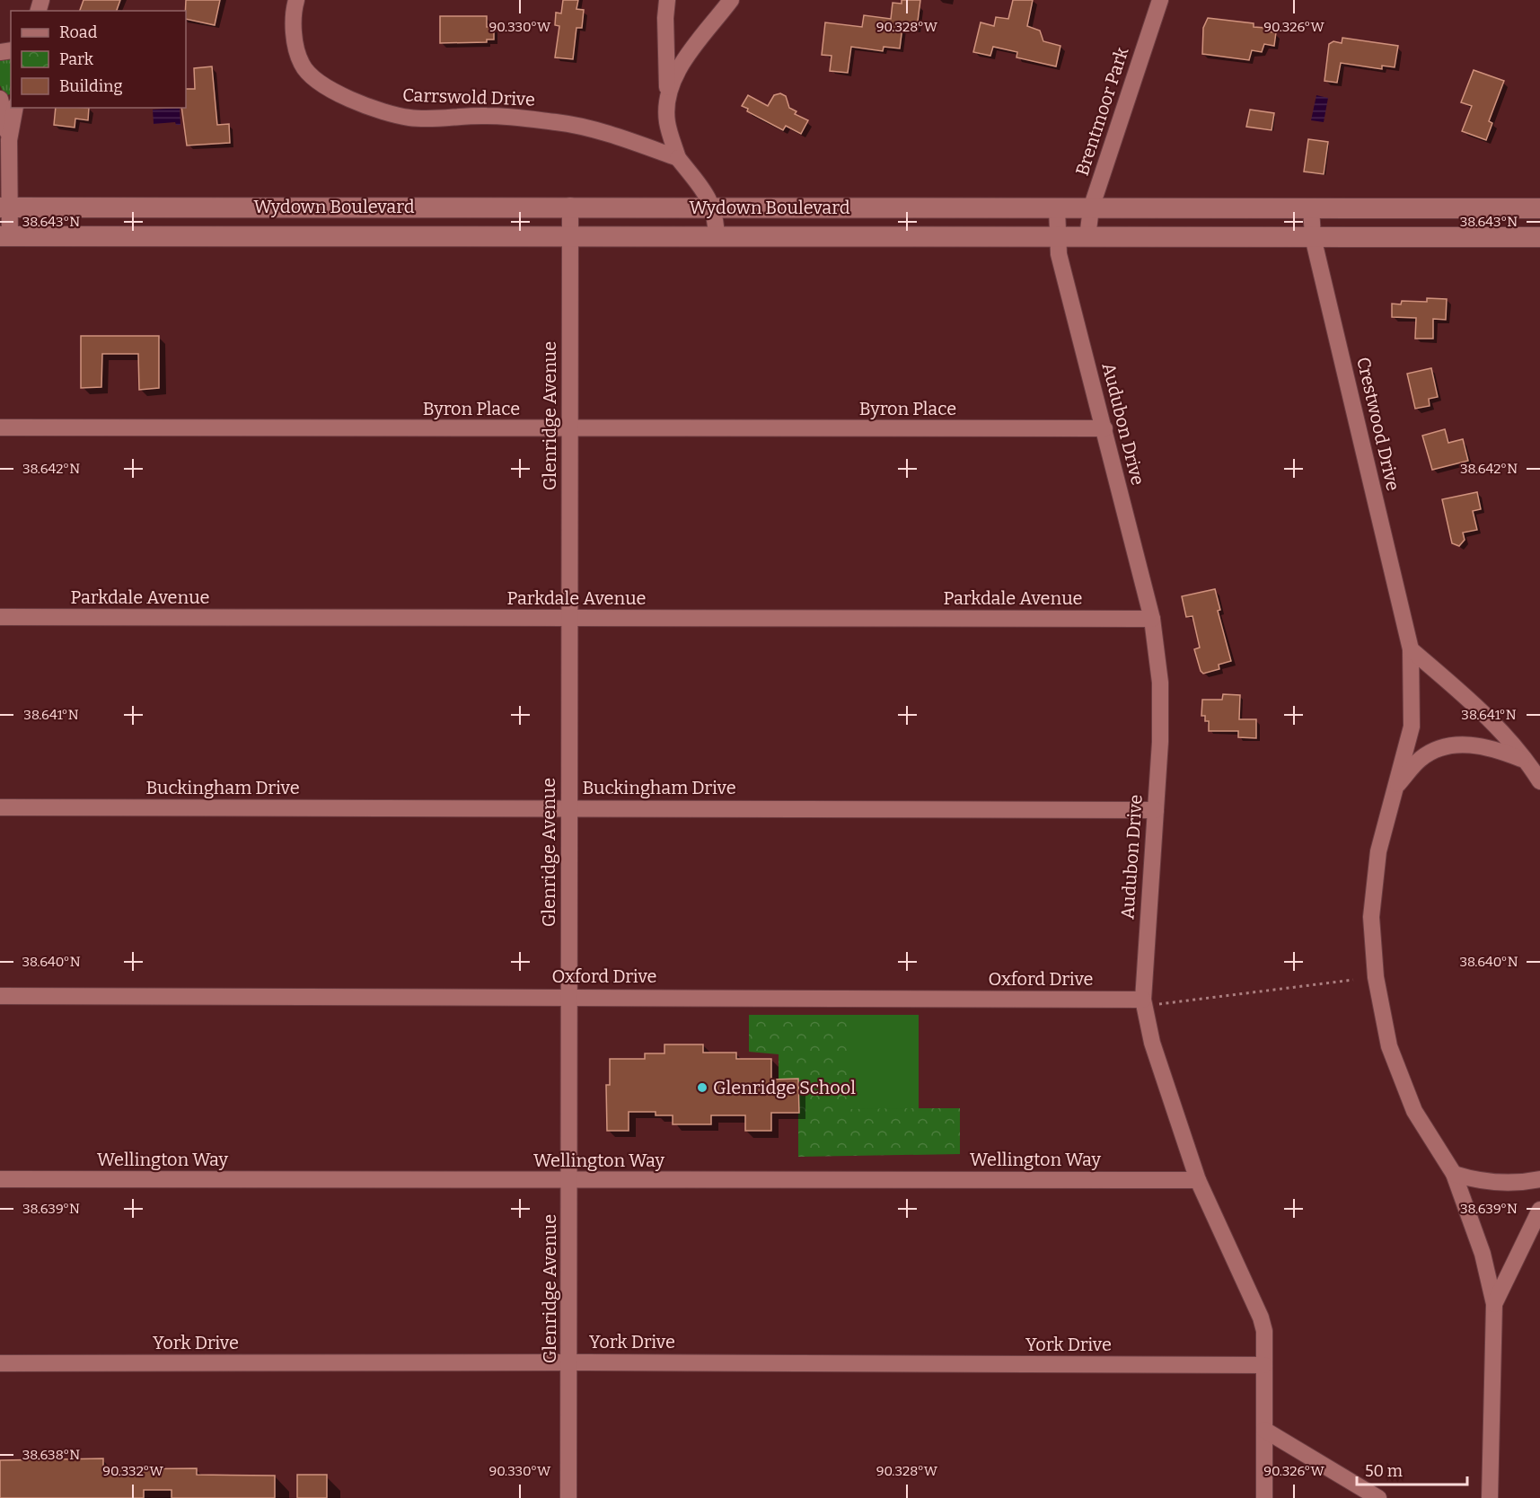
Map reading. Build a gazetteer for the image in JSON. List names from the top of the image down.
{
  "streets": {
    "street": [
      "Carrswold Drive",
      "Brentmoor Park",
      "Wydown Boulevard",
      "Byron Place",
      "Glenridge Avenue",
      "Audubon Drive",
      "Crestwood Drive",
      "Parkdale Avenue",
      "Buckingham Drive",
      "Oxford Drive",
      "Wellington Way",
      "York Drive"
    ]
  },
  "crossings": [
    ["Brentmoor Park", "Wydown Boulevard"],
    ["Wydown Boulevard", "Glenridge Avenue"],
    ["Wydown Boulevard", "Audubon Drive"],
    ["Wydown Boulevard", "Crestwood Drive"],
    ["Byron Place", "Glenridge Avenue"],
    ["Byron Place", "Audubon Drive"],
    ["Glenridge Avenue", "Parkdale Avenue"],
    ["Glenridge Avenue", "Buckingham Drive"],
    ["Glenridge Avenue", "Oxford Drive"],
    ["Glenridge Avenue", "Wellington Way"],
    ["Glenridge Avenue", "York Drive"],
    ["Audubon Drive", "Parkdale Avenue"],
    ["Audubon Drive", "Buckingham Drive"],
    ["Audubon Drive", "Oxford Drive"],
    ["Audubon Drive", "Wellington Way"],
    ["Audubon Drive", "York Drive"]
  ],
  "places": ["Glenridge School"],
  "legend": ["Road", "Park", "Building"],
  "scale_bar": "50 m",
  "coordinates": [
    "90.330°W",
    "90.328°W",
    "90.326°W",
    "38.643°N",
    "38.642°N",
    "38.641°N",
    "38.640°N",
    "38.639°N",
    "38.638°N",
    "90.332°W"
  ]
}
